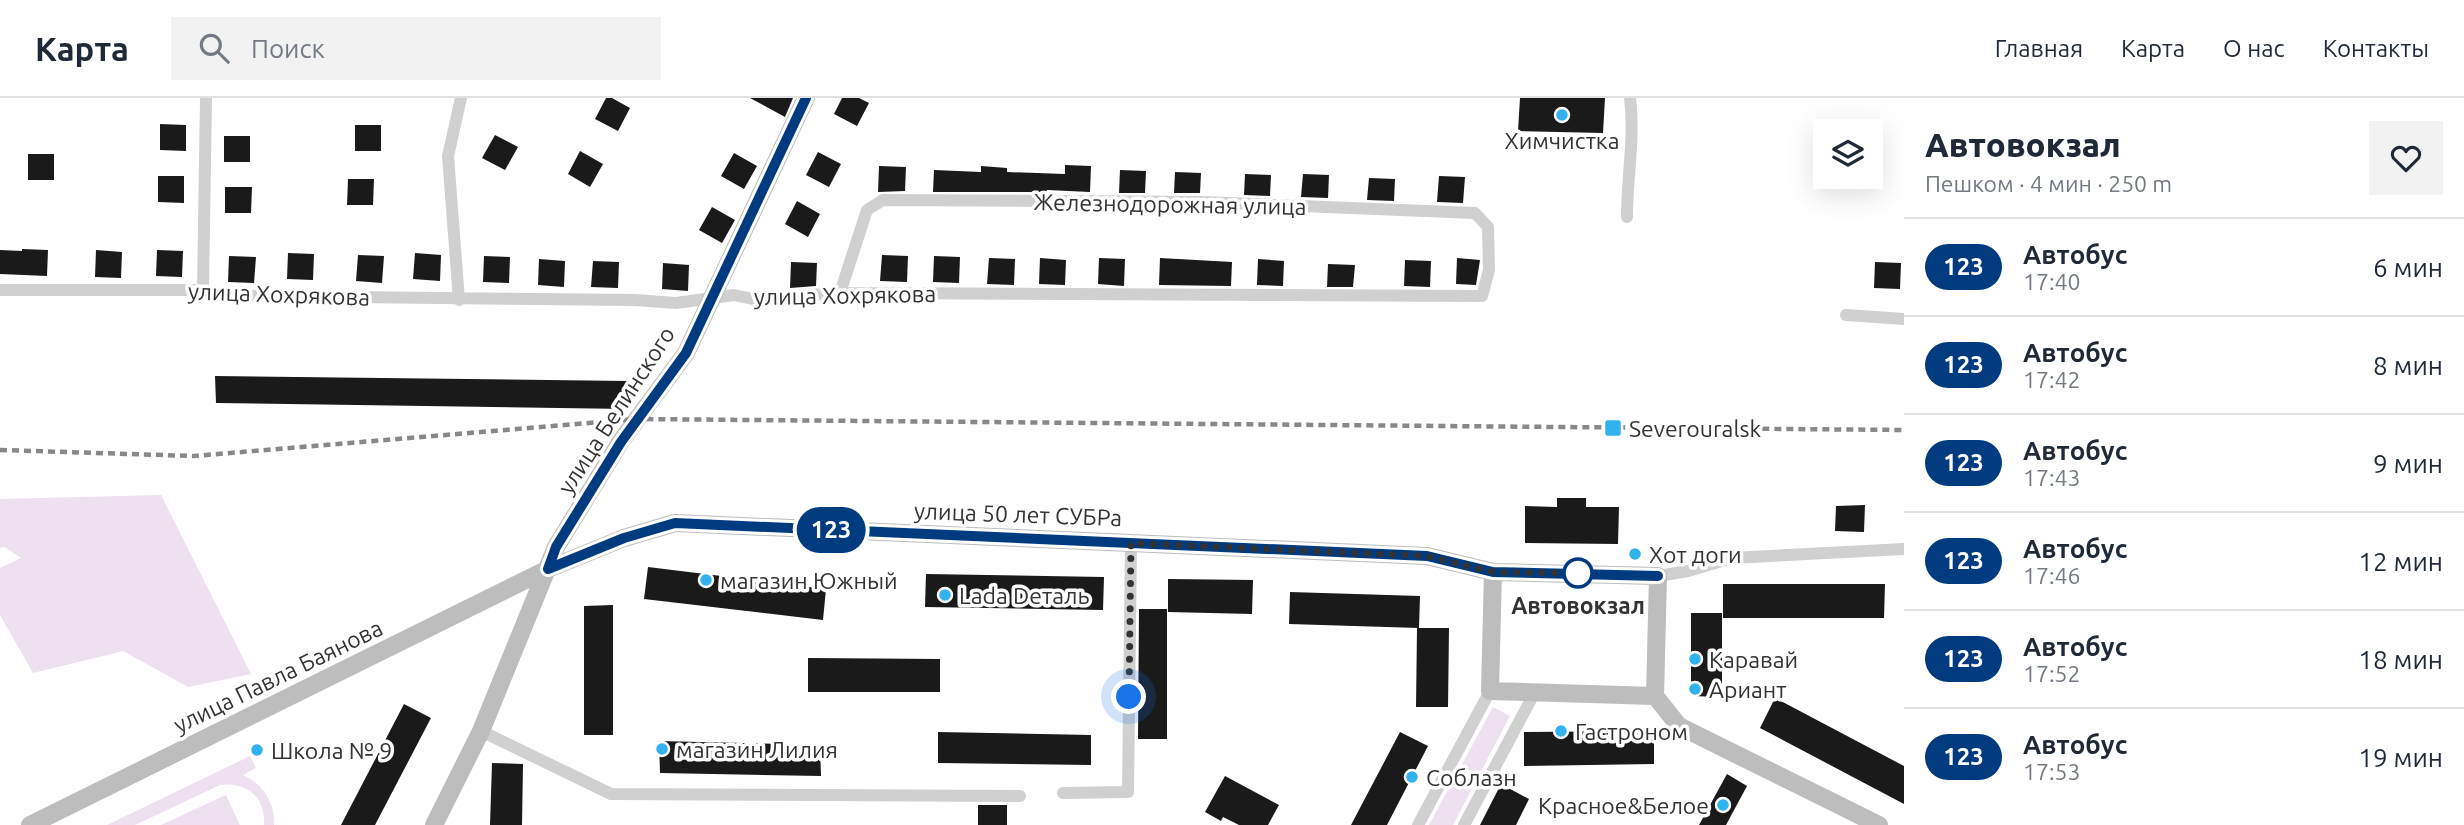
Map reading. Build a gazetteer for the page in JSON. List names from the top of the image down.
{
  "streets": {
    "street": [
      "Железнодорожная улица",
      "улица Хохрякова",
      "улица Белинского",
      "улица 50 лет СУБРа",
      "улица Павла Баянова"
    ]
  },
  "crossings": [
    ["Железнодорожная улица", "улица Хохрякова"],
    ["улица Хохрякова", "улица Белинского"],
    ["улица Белинского", "улица 50 лет СУБРа"],
    ["улица Белинского", "улица Павла Баянова"],
    ["улица 50 лет СУБРа", "улица Павла Баянова"]
  ],
  "places": {
    "other": [
      "Химчистка",
      "Хот доги",
      "Автовокзал",
      "магазин Южный",
      "Lada Dеталь",
      "Каравай",
      "Ариант",
      "Гастроном",
      "магазин Лилия",
      "Школа № 9",
      "Соблазн",
      "Красное&Белое"
    ],
    "transit": ["Severouralsk"]
  },
  "lines": ["bus line 123"],
  "page": {
    "header": "Карта",
    "search": "Поиск",
    "nav": [
      "Главная",
      "Карта",
      "О нас",
      "Контакты"
    ],
    "on_map": "123",
    "heading": ["Автовокзал", "Пешком · 4 мин · 250 m"],
    "list": [
      {
        "mark": "123",
        "name": "Автобус",
        "note": "17:40",
        "value": "6 мин"
      },
      {
        "mark": "123",
        "name": "Автобус",
        "note": "17:42",
        "value": "8 мин"
      },
      {
        "mark": "123",
        "name": "Автобус",
        "note": "17:43",
        "value": "9 мин"
      },
      {
        "mark": "123",
        "name": "Автобус",
        "note": "17:46",
        "value": "12 мин"
      },
      {
        "mark": "123",
        "name": "Автобус",
        "note": "17:52",
        "value": "18 мин"
      },
      {
        "mark": "123",
        "name": "Автобус",
        "note": "17:53",
        "value": "19 мин"
      }
    ]
  }
}
